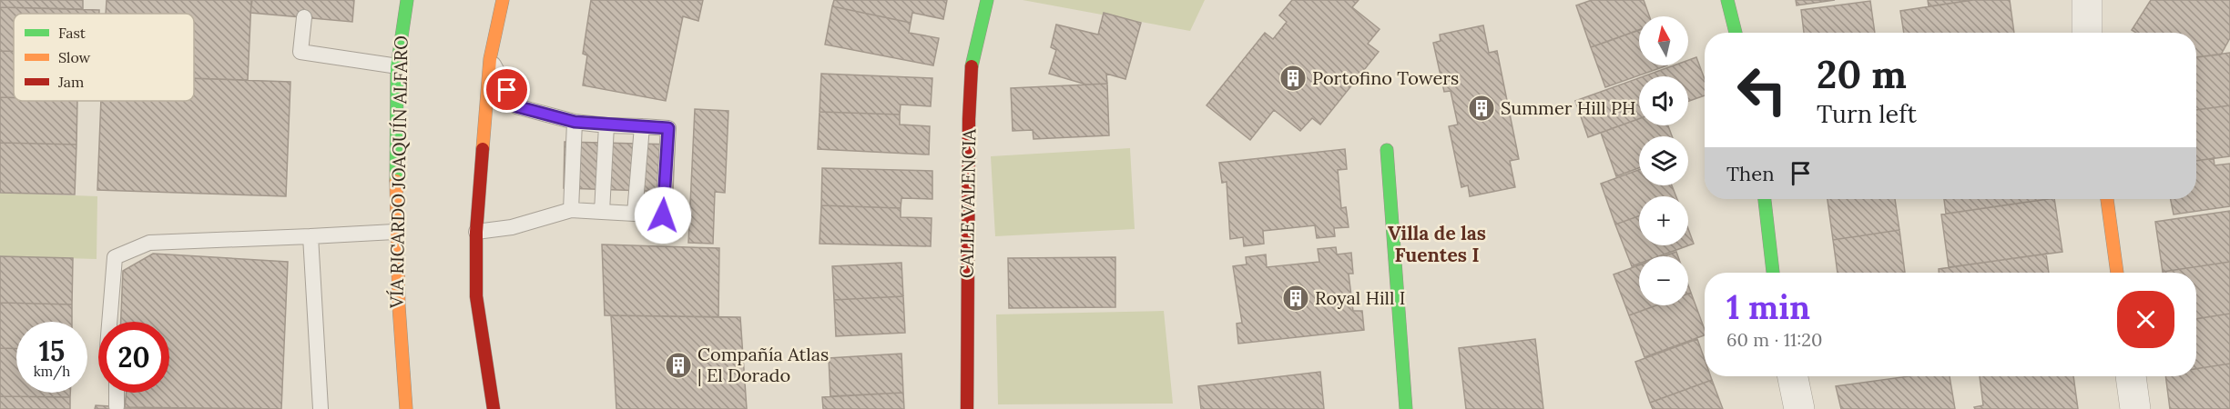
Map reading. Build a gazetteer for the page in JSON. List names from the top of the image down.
{
  "streets": {
    "street": ["VÍA RICARDO JOAQUÍN ALFARO", "CALLE VALENCIA"]
  },
  "districts": ["Villa de las Fuentes I"],
  "places": {
    "building": [
      "Portofino Towers",
      "Summer Hill PH",
      "Royal Hill I",
      "Compañía Atlas | El Dorado"
    ]
  },
  "legend": ["Fast", "Slow", "Jam"],
  "north": "top",
  "page": {
    "map_buttons": ["+", "−"],
    "turn": ["20 m", "Turn left"],
    "then": "Then",
    "heading": ["1 min", "60 m · 11:20"],
    "speed": "15 km/h",
    "limit": "20"
  }
}
